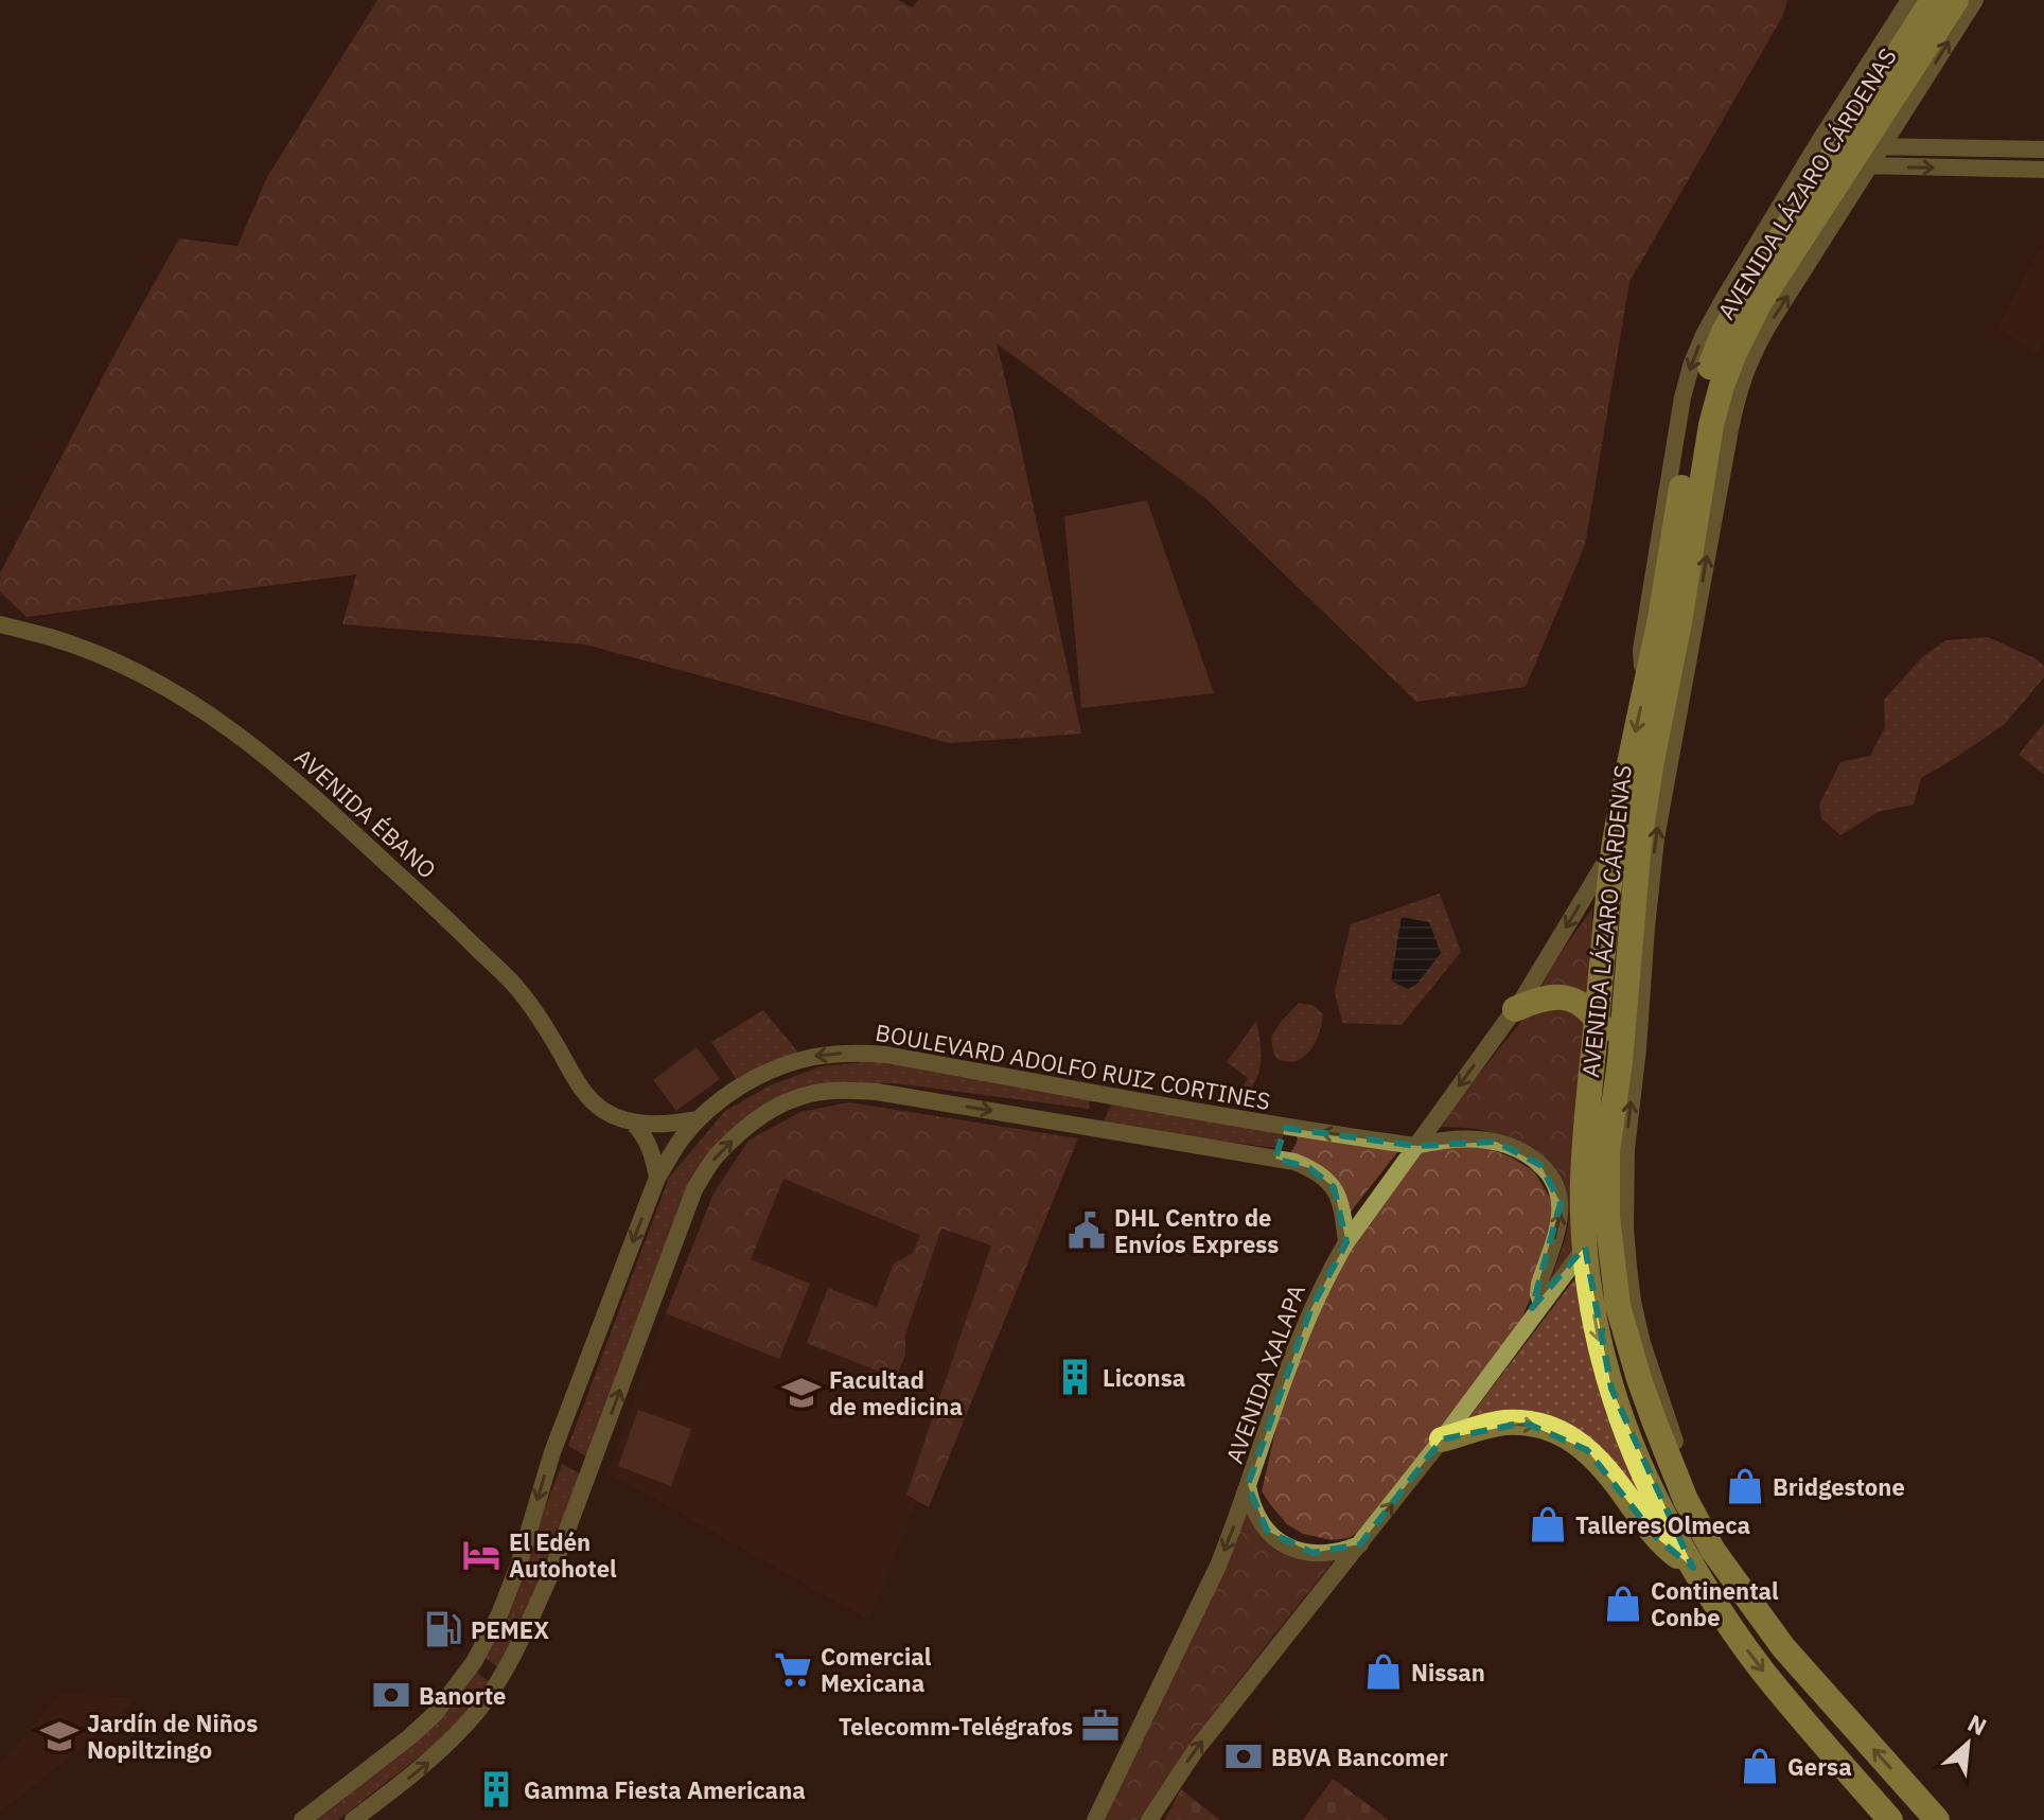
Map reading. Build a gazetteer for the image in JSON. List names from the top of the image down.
{
  "streets": {
    "highway": ["AVENIDA LÁZARO CÁRDENAS"],
    "main road": ["AVENIDA ÉBANO", "BOULEVARD ADOLFO RUIZ CORTINES", "AVENIDA XALAPA"]
  },
  "crossings": [
    ["AVENIDA LÁZARO CÁRDENAS", "AVENIDA XALAPA"],
    ["AVENIDA ÉBANO", "BOULEVARD ADOLFO RUIZ CORTINES"],
    ["BOULEVARD ADOLFO RUIZ CORTINES", "AVENIDA XALAPA"]
  ],
  "places": {
    "public building": ["DHL Centro de Envíos Express"],
    "building": ["Liconsa", "Gamma Fiesta Americana"],
    "school or university": ["Facultad de medicina", "Jardín de Niños Nopiltzingo"],
    "shop": [
      "Bridgestone",
      "Talleres Olmeca",
      "Continental Conbe",
      "Nissan",
      "Gersa"
    ],
    "hotel": ["El Edén Autohotel"],
    "fuel station": ["PEMEX"],
    "supermarket": ["Comercial Mexicana"],
    "bank": ["Banorte", "BBVA Bancomer"],
    "office": ["Telecomm-Telégrafos"]
  },
  "north": "top right"
}
